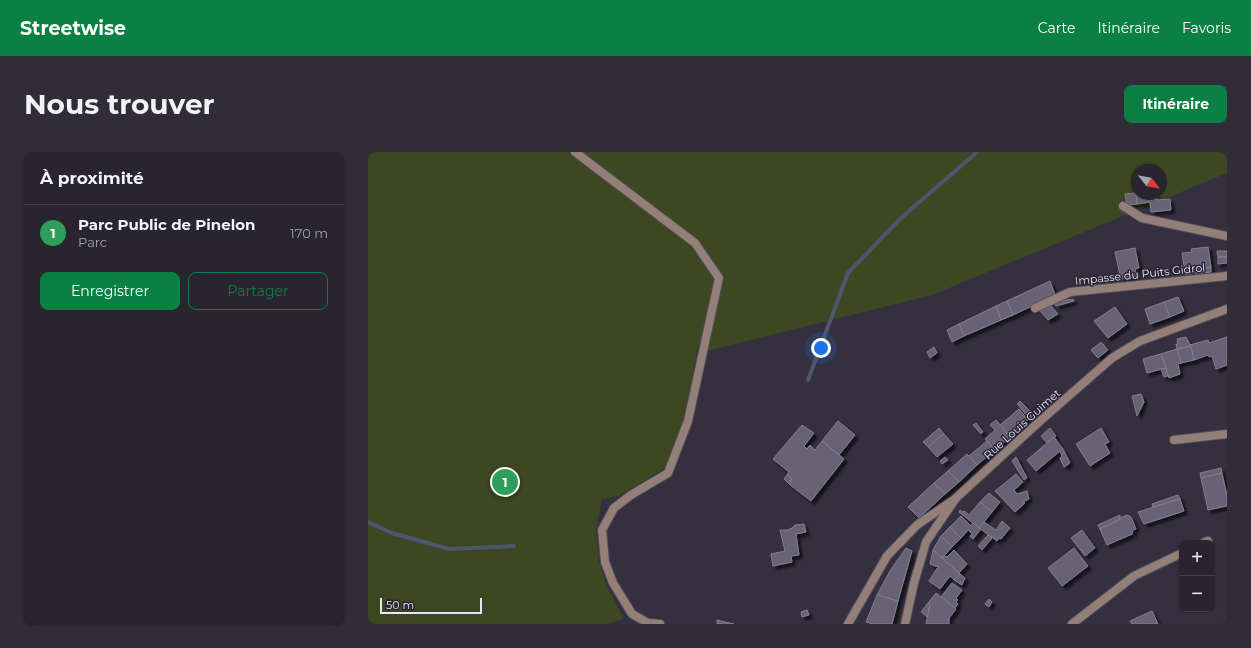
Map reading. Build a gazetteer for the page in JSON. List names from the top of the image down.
{
  "streets": {
    "street": ["Impasse du Puits Gidrol", "Rue Louis Guimet"]
  },
  "scale_bar": "50 m",
  "north": "bottom right",
  "page": {
    "header": "Streetwise",
    "nav": ["Carte", "Itinéraire", "Favoris"],
    "buttons": [
      "Itinéraire",
      ["Enregistrer", "Partager"]
    ],
    "title": "Nous trouver",
    "heading": "À proximité",
    "list": [
      {
        "mark": "1",
        "name": "Parc Public de Pinelon",
        "note": "Parc",
        "value": "170 m"
      }
    ],
    "pins": "1",
    "map_buttons": ["+", "−"],
    "scale": "50 m"
  }
}
